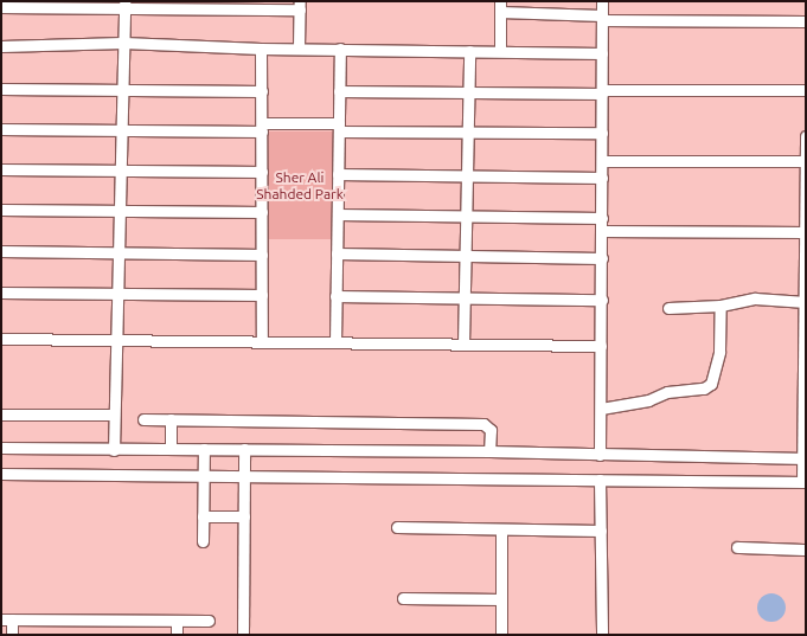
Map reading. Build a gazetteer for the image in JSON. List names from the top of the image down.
{
  "parks": ["Sher Ali Shahded Park"]
}
